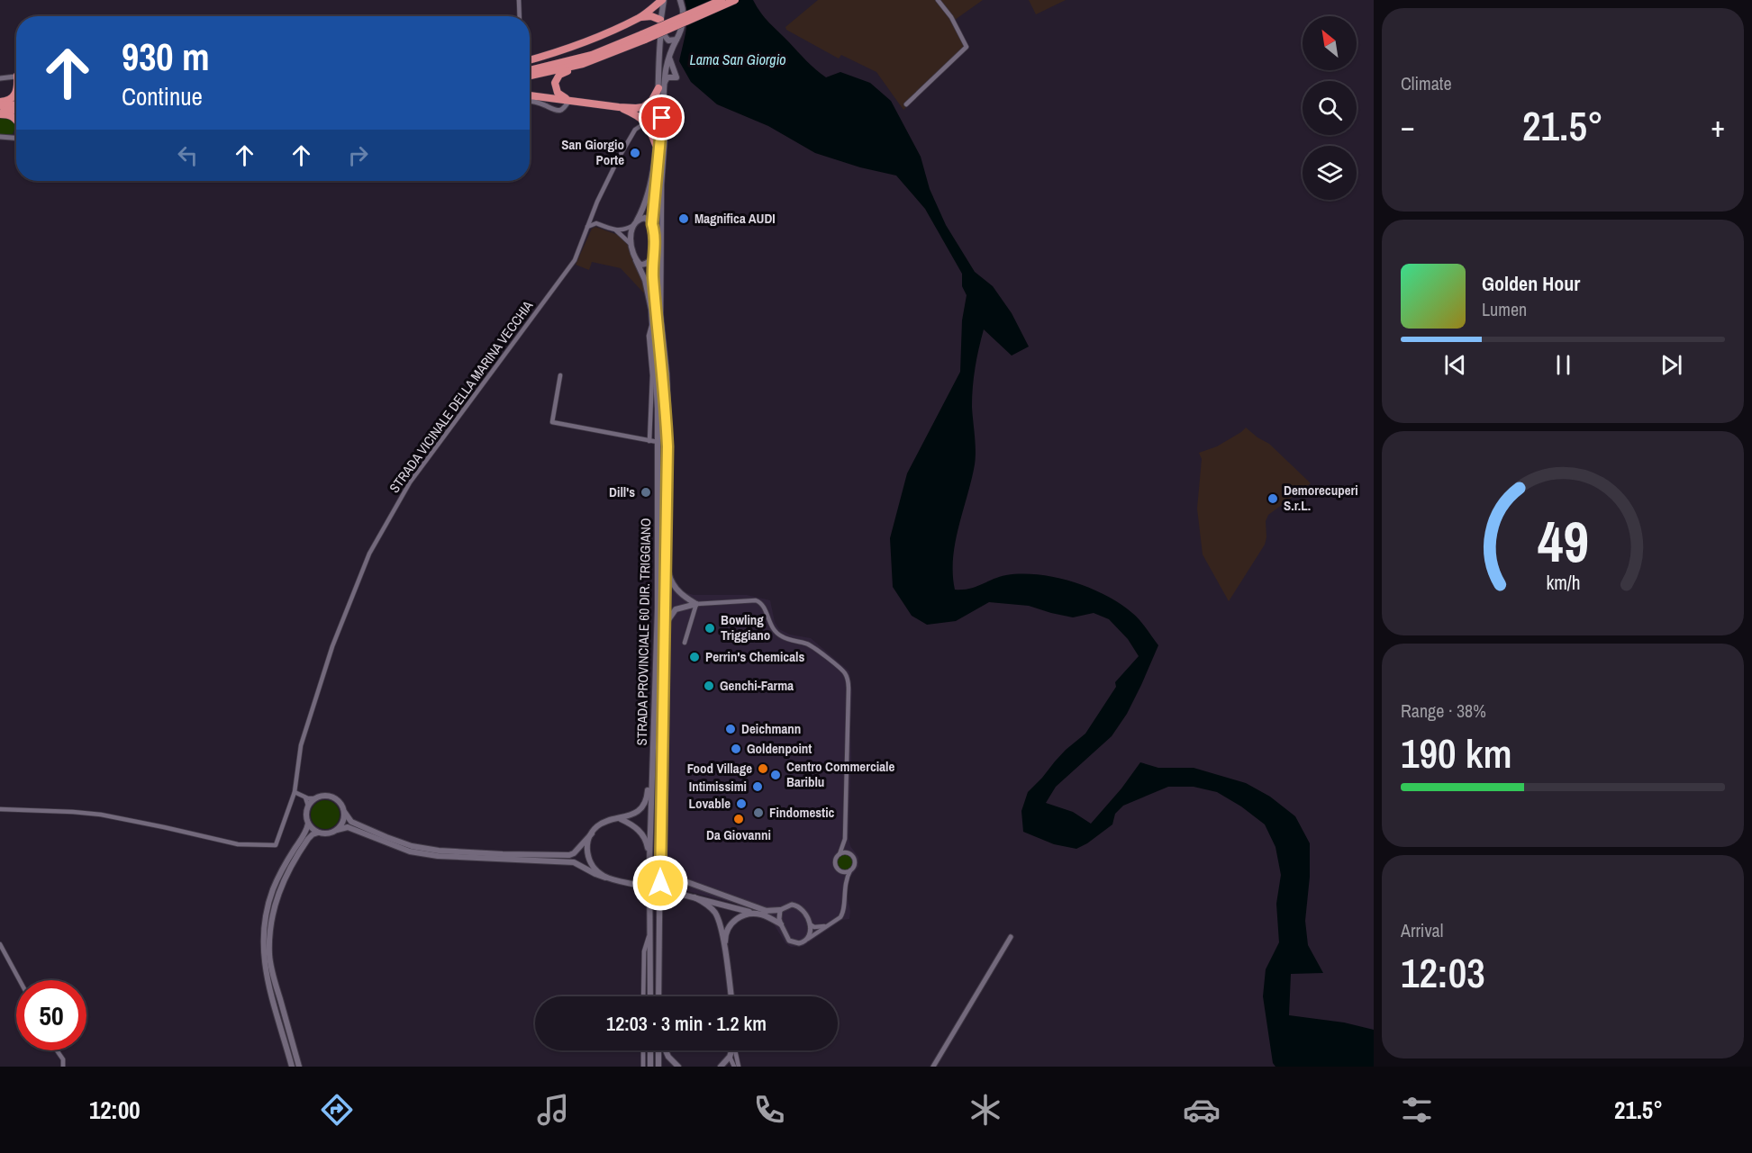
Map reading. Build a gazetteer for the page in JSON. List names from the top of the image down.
{
  "streets": {
    "main road": ["STRADA PROVINCIALE 60 DIR. TRIGGIANO"],
    "street": ["STRADA VICINALE DELLA MARINA VECCHIA"]
  },
  "water": ["Lama San Giorgio"],
  "places": [
    "San Giorgio Porte",
    "Magnifica AUDI",
    "Dill's",
    "Demorecuperi S.r.L.",
    "Bowling Triggiano",
    "Perrin's Chemicals",
    "Genchi-Farma",
    "Deichmann",
    "Goldenpoint",
    "Food Village",
    "Centro Commerciale Bariblu",
    "Intimissimi",
    "Lovable",
    "Findomestic",
    "Da Giovanni"
  ],
  "north": "top left",
  "page": {
    "tile": [
      "Climate",
      ["Range · 38%", "190 km"],
      ["Arrival", "12:03"]
    ],
    "turn": ["930 m", "Continue"],
    "heat": ["−", "21.5°", "+"],
    "song": ["Golden Hour", "Lumen"],
    "limit": "50",
    "trip": "12:03 · 3 min · 1.2 km",
    "tabs": ["12:00", "21.5°"],
    "gauge": ["49", "km/h"]
  }
}
